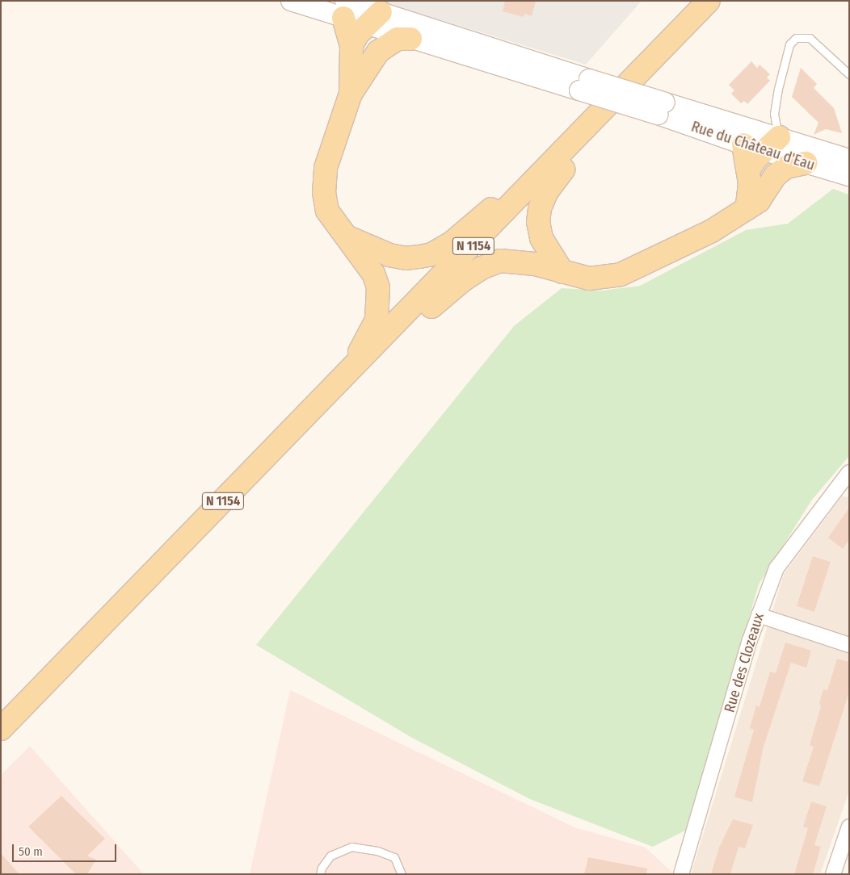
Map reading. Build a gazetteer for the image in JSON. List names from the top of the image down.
{
  "streets": {
    "main road": ["Rue du Château d'Eau", "N 1154"],
    "street": ["Rue des Clozeaux"]
  },
  "scale_bar": "50 m"
}
